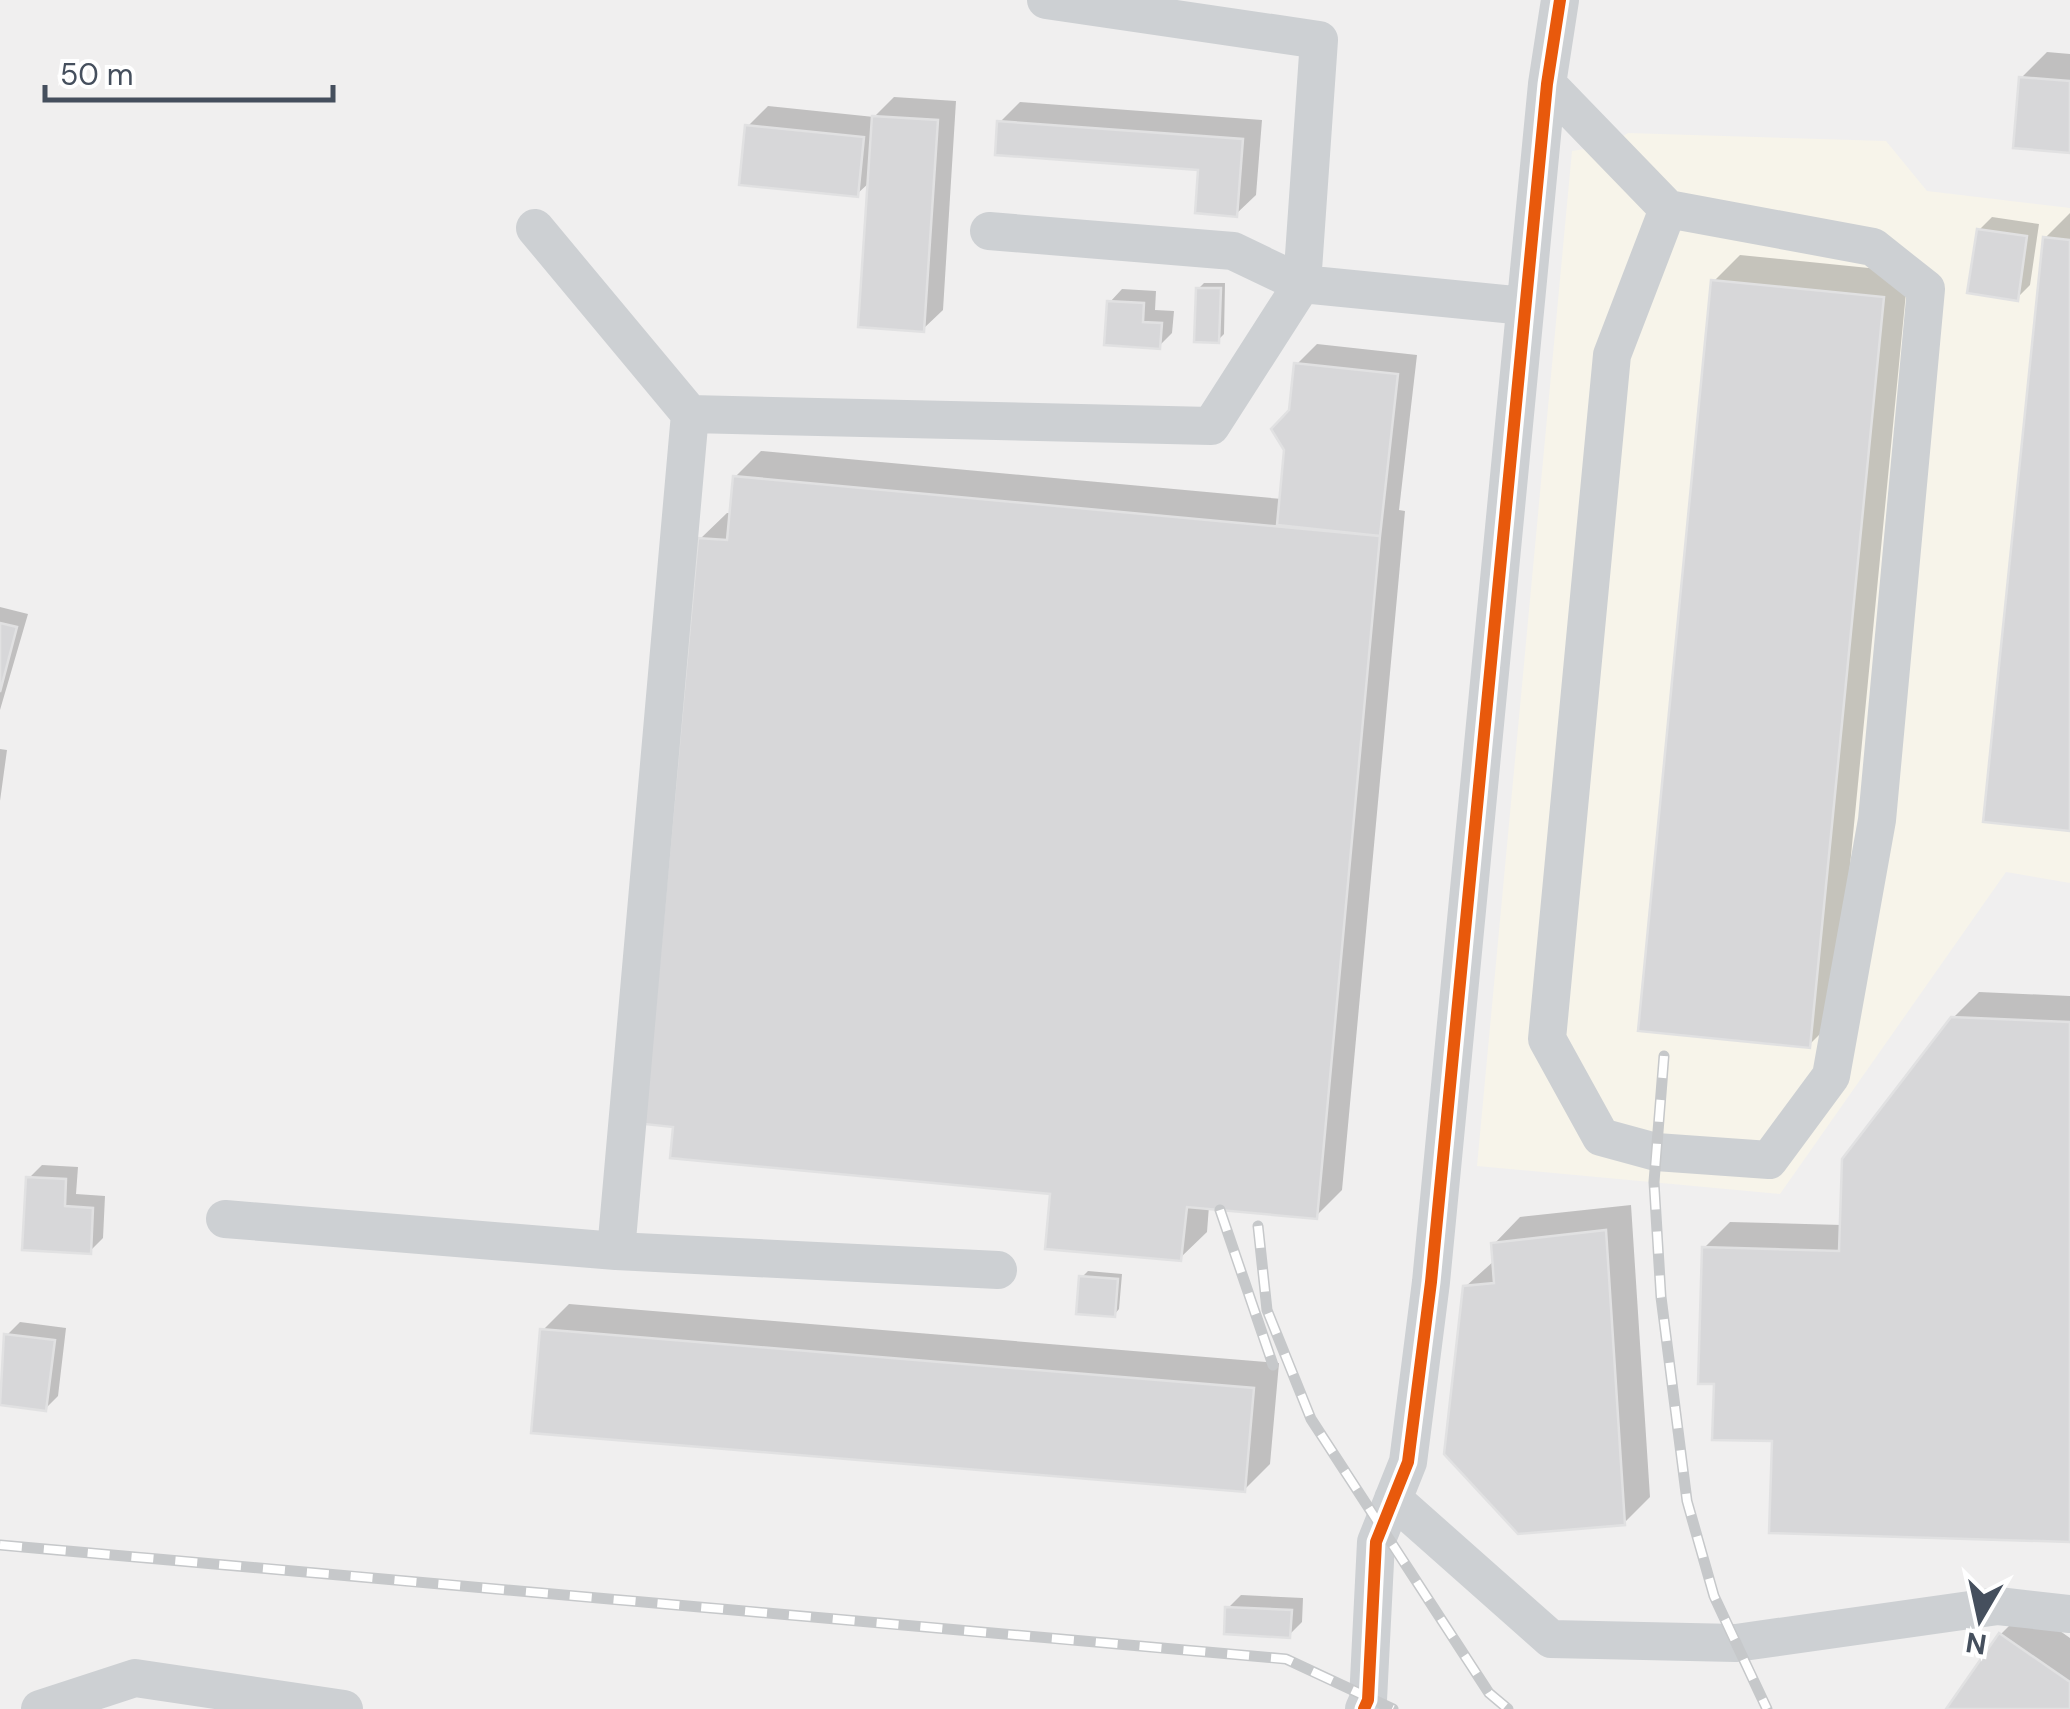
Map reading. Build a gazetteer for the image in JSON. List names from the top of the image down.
{
  "scale_bar": "50 m",
  "north": "bottom"
}
